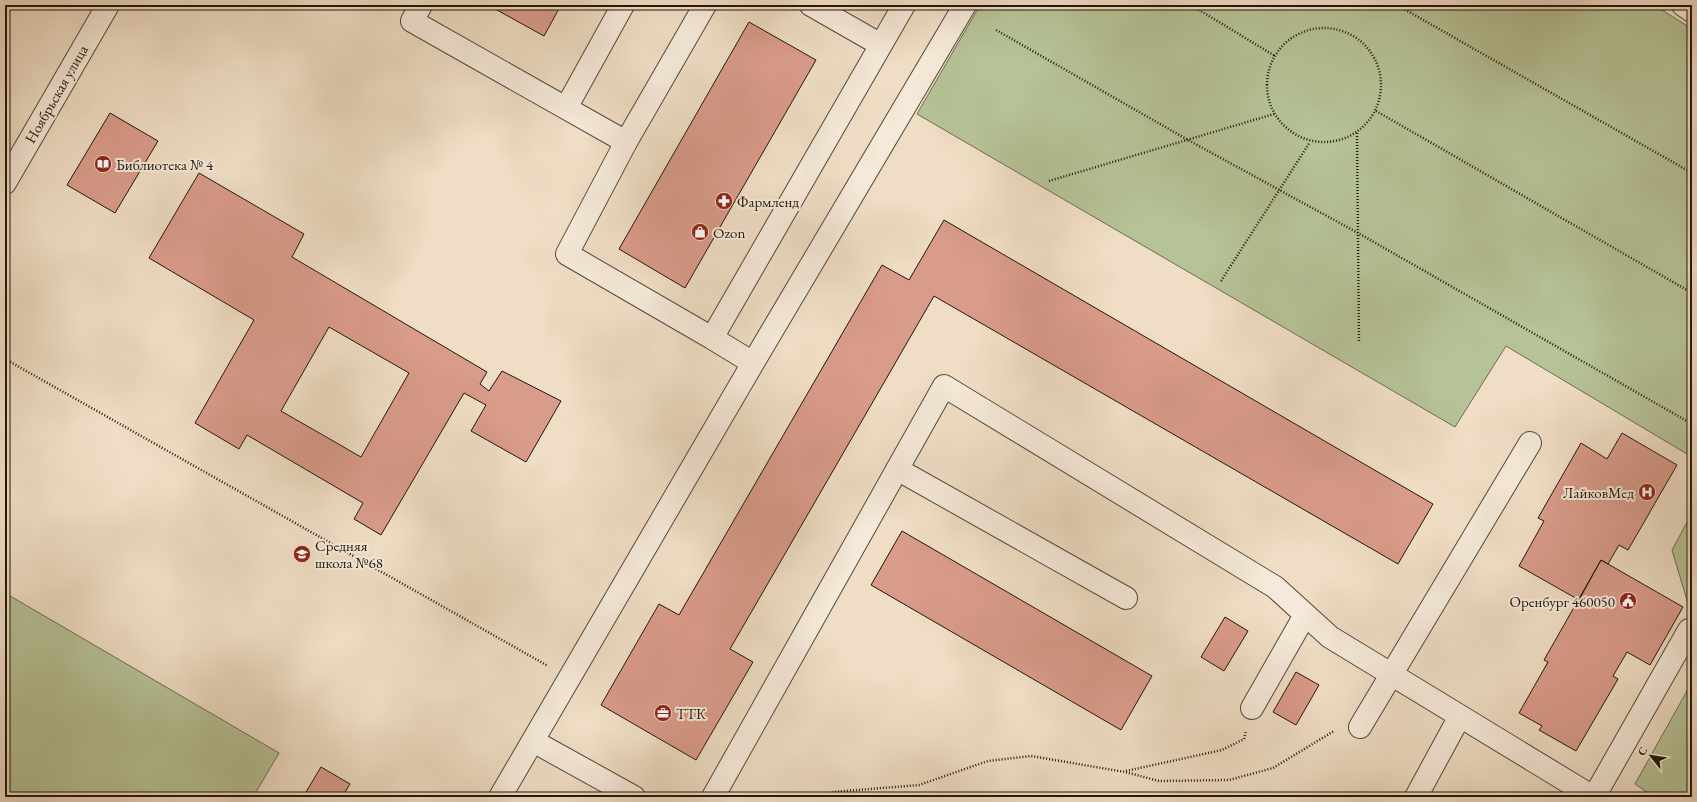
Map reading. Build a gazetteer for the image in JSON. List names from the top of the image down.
{
  "streets": {
    "street": ["Ноябрьская улица"]
  },
  "places": {
    "library": ["Библиотека № 4"],
    "pharmacy": ["Фармленд"],
    "shop": ["Ozon"],
    "hospital": ["ЛайковМед"],
    "school or university": ["Средняя школа №68"],
    "public building": ["Оренбург 460050"],
    "office": ["ТТК"]
  },
  "north": "top left"
}
